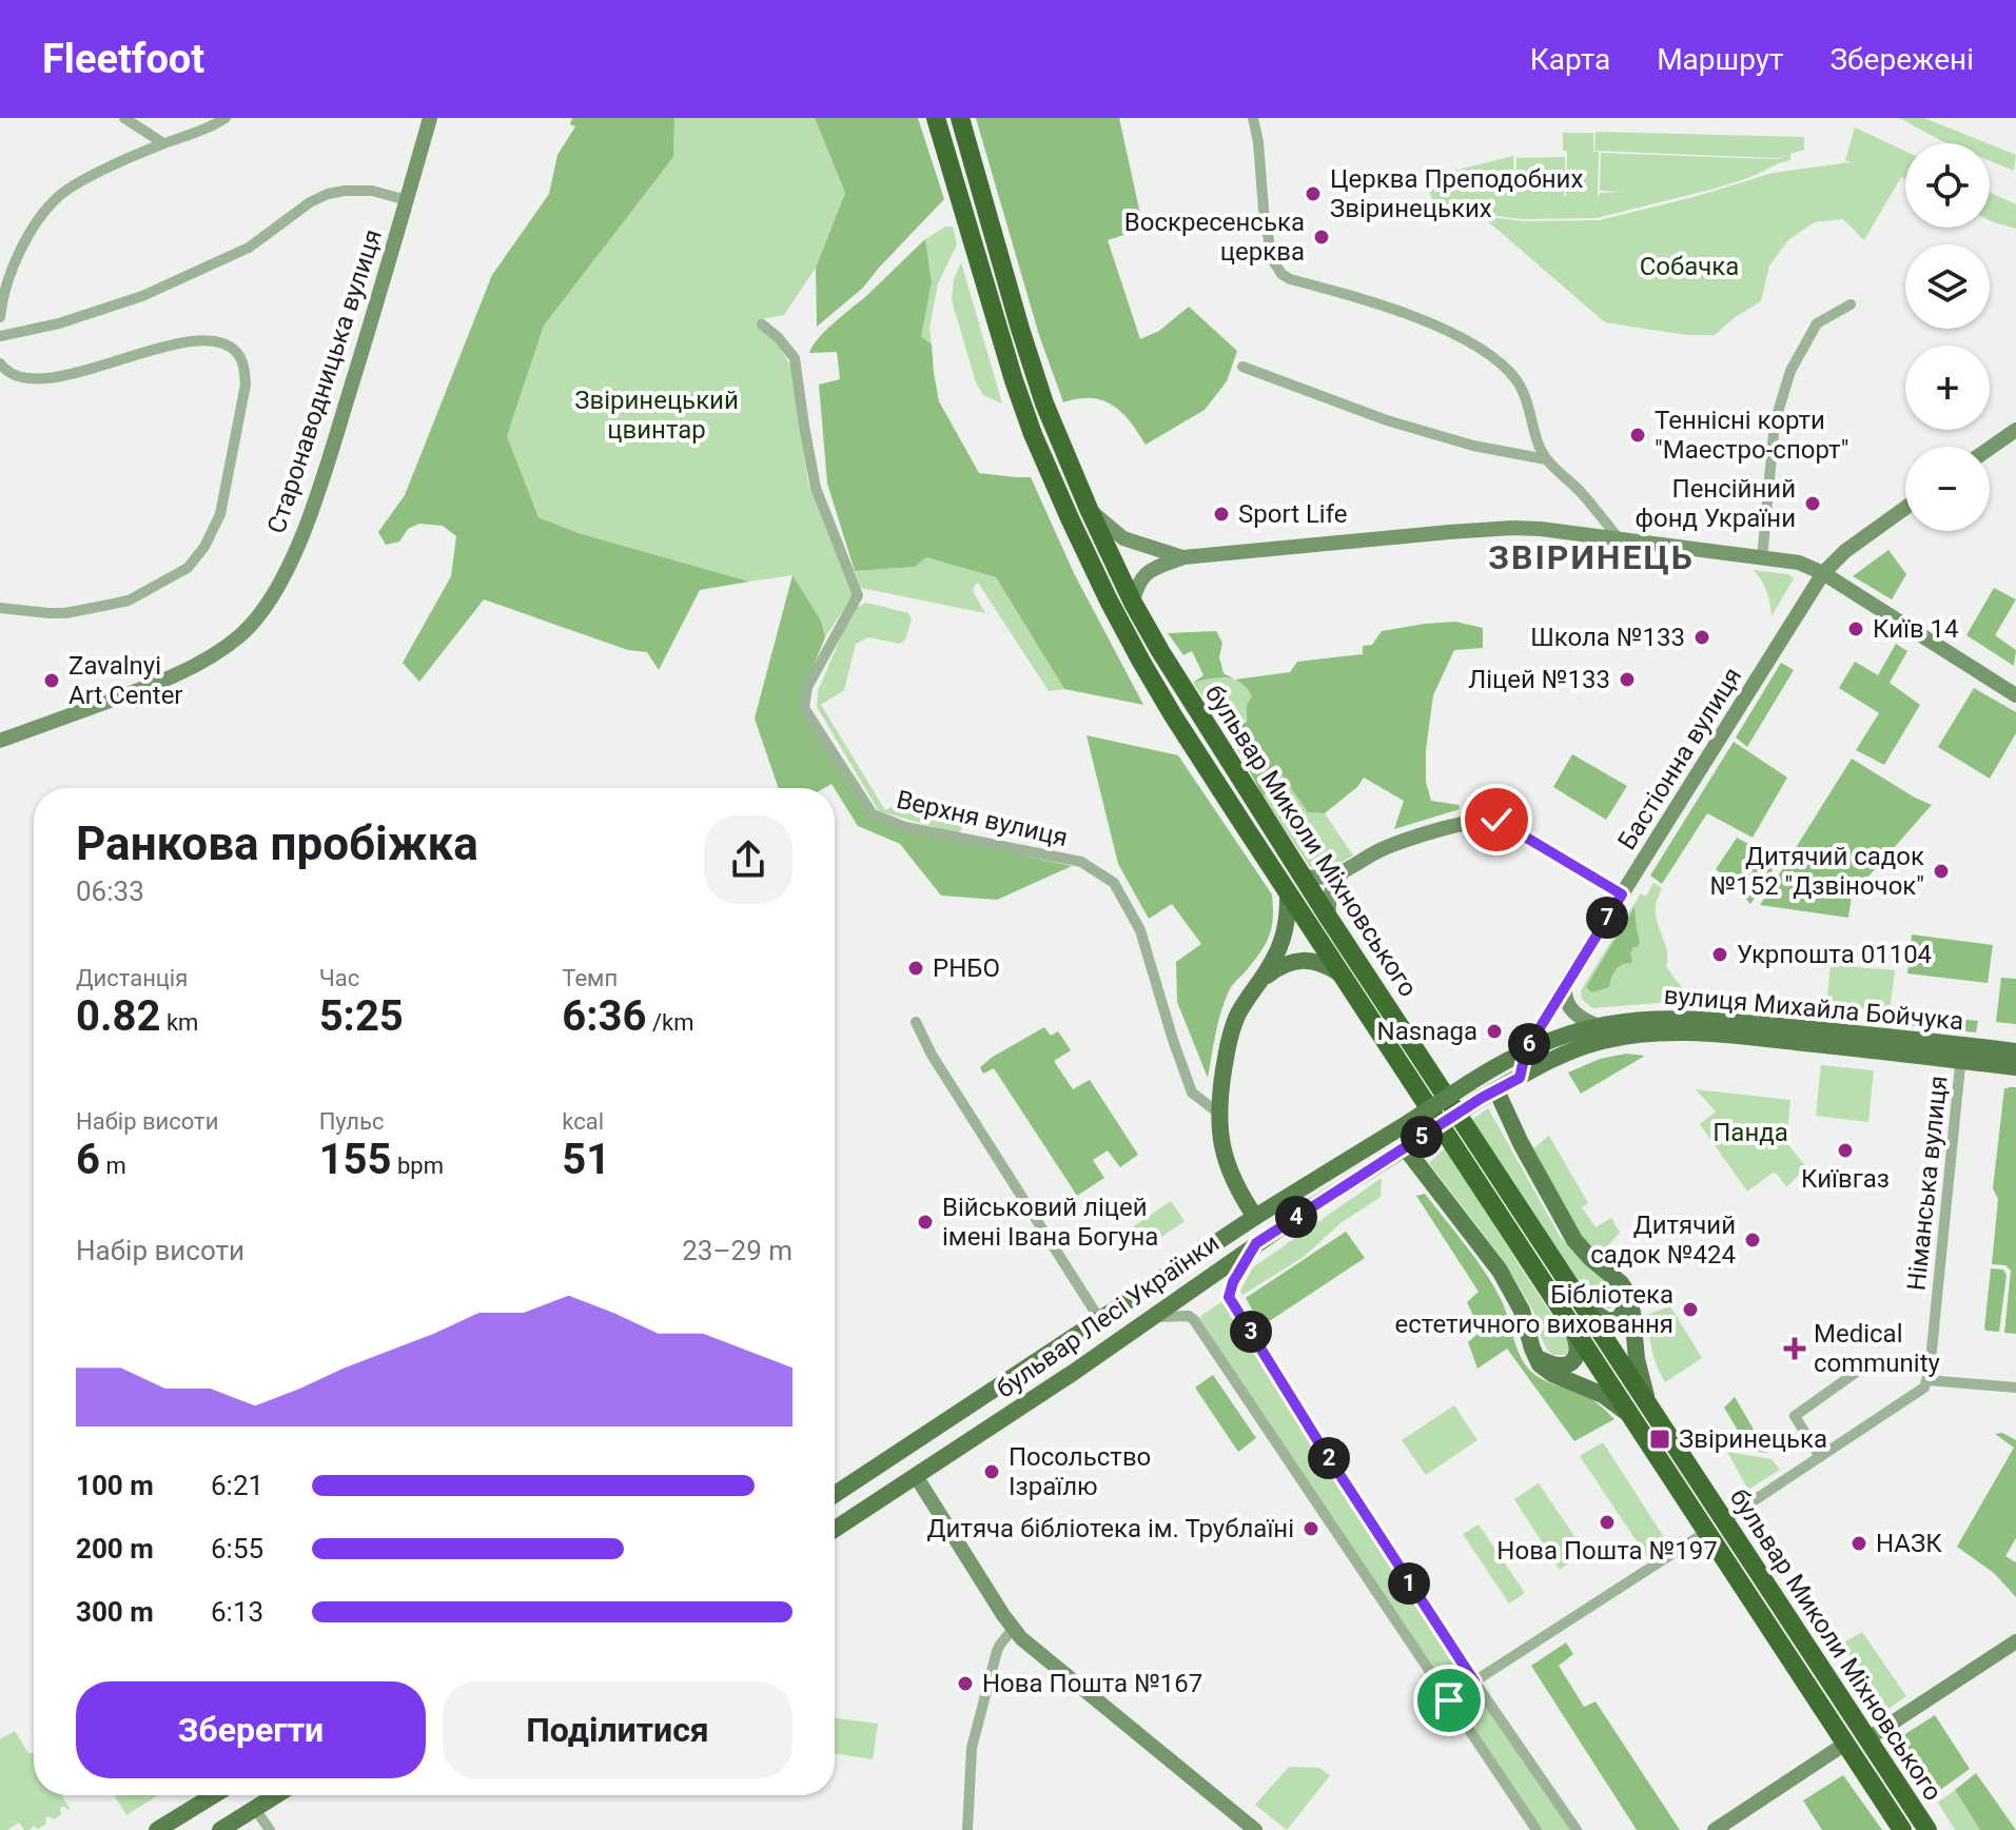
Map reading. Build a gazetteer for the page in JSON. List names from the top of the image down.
{
  "streets": {
    "highway": ["бульвар Миколи Міхновського"],
    "main road": ["вулиця Михайла Бойчука", "бульвар Лесі Українки"],
    "street": [
      "Старонаводницька вулиця",
      "Бастіонна вулиця",
      "Верхня вулиця",
      "Німанська вулиця"
    ]
  },
  "crossings": [
    ["Бастіонна вулиця", "вулиця Михайла Бойчука"],
    ["вулиця Михайла Бойчука", "Німанська вулиця"],
    ["вулиця Михайла Бойчука", "бульвар Лесі Українки"]
  ],
  "districts": ["ЗВІРИНЕЦЬ"],
  "parks": ["Собачка", "Звіринецький цвинтар", "Панда"],
  "places": {
    "other": [
      "Церква Преподобних Звіринецьких",
      "Воскресенська церква",
      "Теннісні корти \"Маестро-спорт\"",
      "Пенсійний фонд України",
      "Sport Life",
      "Київ 14",
      "Школа №133",
      "Ліцей №133",
      "Zavalnyi Art Center",
      "Дитячий садок №152 \"Дзвіночок\"",
      "Укрпошта 01104",
      "РНБО",
      "Nasnaga",
      "Київгаз",
      "Військовий ліцей імені Івана Богуна",
      "Дитячий садок №424",
      "Бібліотека естетичного виховання",
      "Посольство Ізраїлю",
      "Нова Пошта №197",
      "Дитяча бібліотека ім. Трублаїні",
      "НАЗК",
      "Нова Пошта №167"
    ],
    "health": ["Medical community"],
    "transit": ["Звіринецька"]
  },
  "page": {
    "header": "Fleetfoot",
    "nav": ["Карта", "Маршрут", "Збережені"],
    "map_buttons": ["+", "−"],
    "heading": ["Ранкова пробіжка", "06:33"],
    "pins": [
      "7",
      "6",
      "5",
      "4",
      "3",
      "2",
      "1"
    ],
    "stats": [
      ["Дистанція", "0.82 km"],
      ["Час", "5:25"],
      ["Темп", "6:36 /km"],
      ["Набір висоти", "6 m"],
      ["Пульс", "155 bpm"],
      ["kcal", "51"]
    ],
    "chart": ["Набір висоти", "23–29 m"],
    "list": [
      {
        "name": "100 m",
        "note": "6:21"
      },
      {
        "name": "200 m",
        "note": "6:55"
      },
      {
        "name": "300 m",
        "note": "6:13"
      }
    ],
    "buttons": ["Зберегти", "Поділитися"]
  }
}
